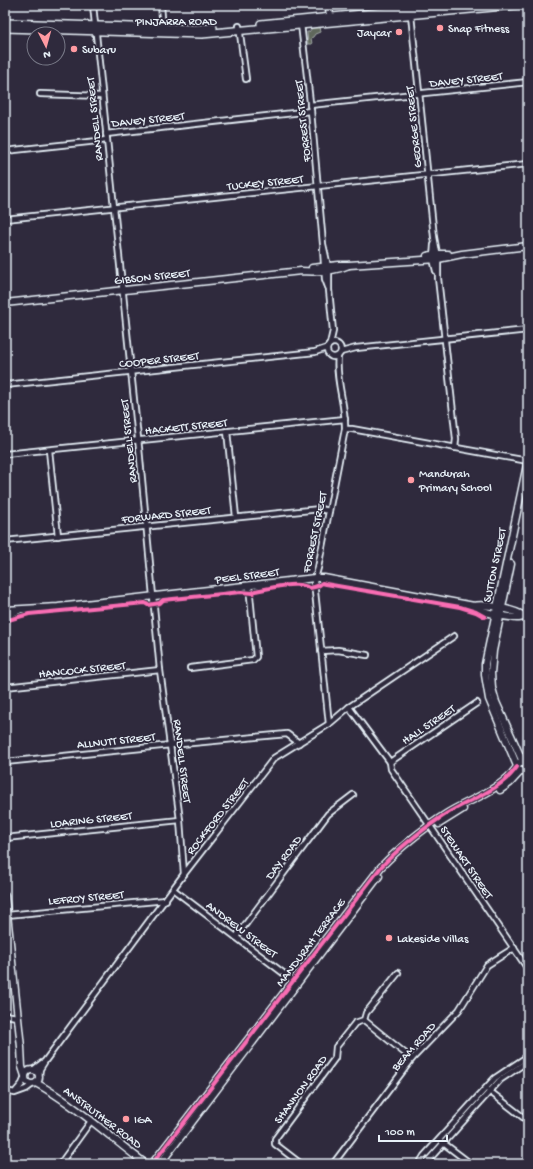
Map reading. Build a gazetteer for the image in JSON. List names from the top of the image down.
{
  "streets": {
    "main road": [
      "PINJARRA ROAD",
      "GIBSON STREET",
      "SUTTON STREET",
      "PEEL STREET",
      "MANDURAH TERRACE",
      "ANSTRUTHER ROAD"
    ],
    "street": [
      "DAVEY STREET",
      "RANDELL STREET",
      "FORREST STREET",
      "GEORGE STREET",
      "TUCKEY STREET",
      "COOPER STREET",
      "HACKETT STREET",
      "FORWARD STREET",
      "HANCOCK STREET",
      "HALL STREET",
      "ALLNUTT STREET",
      "ROCKFORD STREET",
      "LOARING STREET",
      "DAY ROAD",
      "STEWART STREET",
      "LEFROY STREET",
      "ANDREW STREET",
      "BEAM ROAD",
      "SHANNON ROAD"
    ]
  },
  "crossings": [
    ["PINJARRA ROAD", "RANDELL STREET"],
    ["PINJARRA ROAD", "FORREST STREET"],
    ["PINJARRA ROAD", "GEORGE STREET"],
    ["DAVEY STREET", "RANDELL STREET"],
    ["DAVEY STREET", "FORREST STREET"],
    ["DAVEY STREET", "GEORGE STREET"],
    ["RANDELL STREET", "TUCKEY STREET"],
    ["RANDELL STREET", "GIBSON STREET"],
    ["RANDELL STREET", "COOPER STREET"],
    ["RANDELL STREET", "HACKETT STREET"],
    ["RANDELL STREET", "FORWARD STREET"],
    ["RANDELL STREET", "PEEL STREET"],
    ["RANDELL STREET", "HANCOCK STREET"],
    ["RANDELL STREET", "ALLNUTT STREET"],
    ["RANDELL STREET", "ROCKFORD STREET"],
    ["RANDELL STREET", "LOARING STREET"],
    ["FORREST STREET", "TUCKEY STREET"],
    ["FORREST STREET", "GIBSON STREET"],
    ["FORREST STREET", "COOPER STREET"],
    ["FORREST STREET", "HACKETT STREET"],
    ["FORREST STREET", "FORWARD STREET"],
    ["FORREST STREET", "PEEL STREET"],
    ["FORREST STREET", "ROCKFORD STREET"],
    ["GEORGE STREET", "TUCKEY STREET"],
    ["GEORGE STREET", "GIBSON STREET"],
    ["SUTTON STREET", "PEEL STREET"],
    ["SUTTON STREET", "MANDURAH TERRACE"],
    ["HALL STREET", "STEWART STREET"],
    ["ALLNUTT STREET", "ROCKFORD STREET"],
    ["ROCKFORD STREET", "STEWART STREET"],
    ["ROCKFORD STREET", "LEFROY STREET"],
    ["ROCKFORD STREET", "ANDREW STREET"],
    ["ROCKFORD STREET", "ANSTRUTHER ROAD"],
    ["DAY ROAD", "ANDREW STREET"],
    ["STEWART STREET", "MANDURAH TERRACE"],
    ["STEWART STREET", "BEAM ROAD"],
    ["ANDREW STREET", "MANDURAH TERRACE"]
  ],
  "places": [
    "Snap Fitness",
    "Jaycar",
    "Subaru",
    "Mandurah Primary School",
    "Lakeside Villas",
    "IGA"
  ],
  "scale_bar": "100 m",
  "north": "bottom"
}
